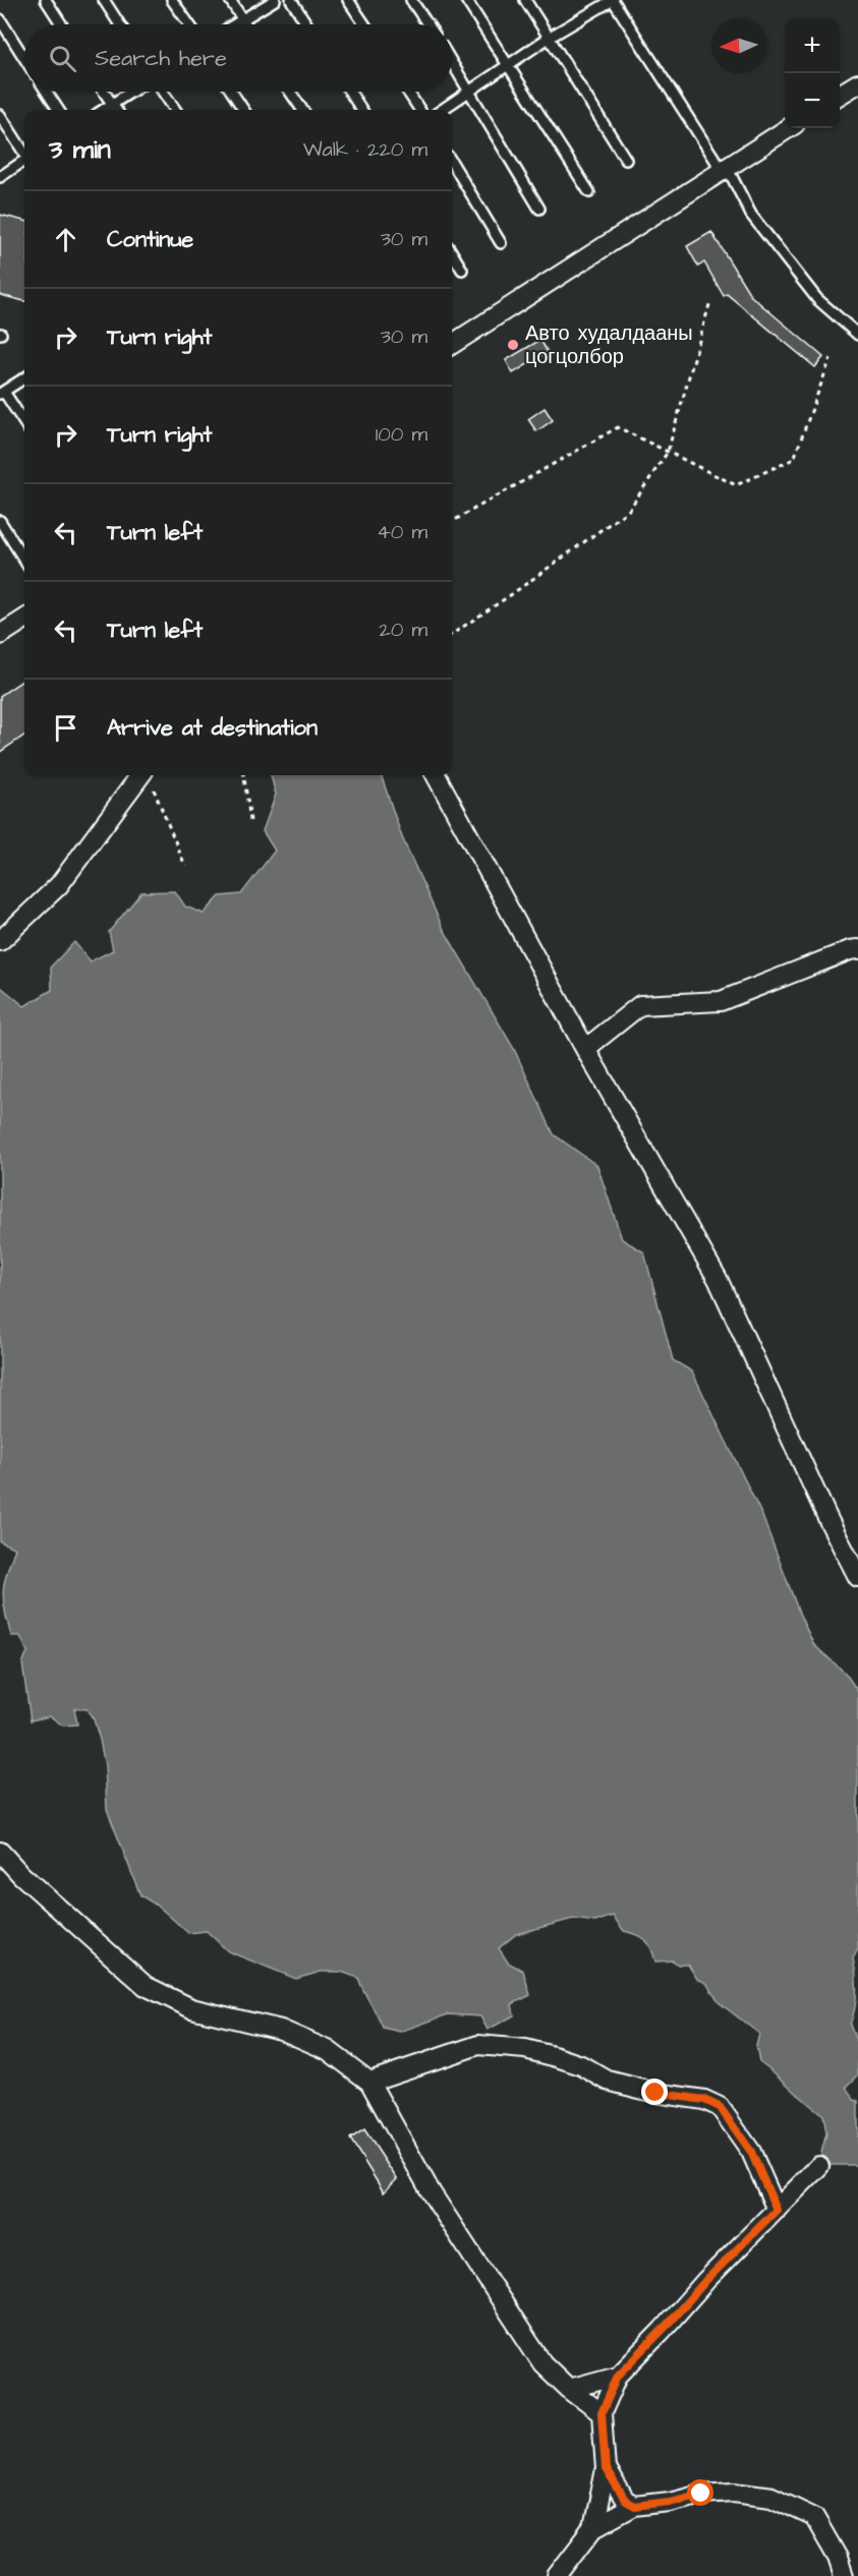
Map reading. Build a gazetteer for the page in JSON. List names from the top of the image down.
{
  "places": ["Авто худалдааны цогцолбор"],
  "north": "left",
  "page": {
    "map_buttons": ["+", "−"],
    "search": "Search here",
    "heading": ["3 min", "Walk · 220 m"],
    "list": [
      ["Continue", "30 m"],
      ["Turn right", "30 m"],
      ["Turn right", "100 m"],
      ["Turn left", "40 m"],
      ["Turn left", "20 m"],
      "Arrive at destination"
    ]
  }
}
